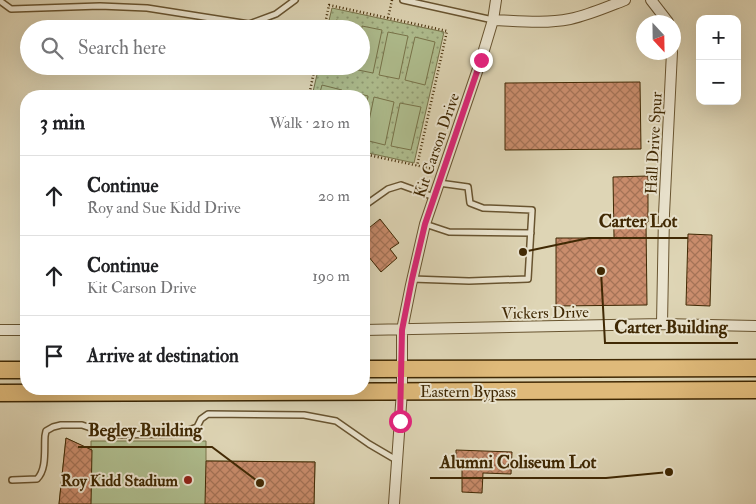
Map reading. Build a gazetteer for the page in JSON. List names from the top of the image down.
{
  "streets": {
    "main road": ["Eastern Bypass"],
    "street": ["Hall Drive Spur", "Kit Carson Drive", "Vickers Drive"]
  },
  "crossings": [
    ["Hall Drive Spur", "Vickers Drive"],
    ["Kit Carson Drive", "Vickers Drive"],
    ["Kit Carson Drive", "Eastern Bypass"]
  ],
  "places": [
    "Carter Lot",
    "Carter Building",
    "Alumni Coliseum Lot",
    "Roy Kidd Stadium",
    "Begley Building"
  ],
  "north": "bottom",
  "page": {
    "map_buttons": ["+", "−"],
    "search": "Search here",
    "heading": ["3 min", "Walk · 210 m"],
    "list": [
      ["Continue", "Roy and Sue Kidd Drive", "20 m"],
      ["Continue", "Kit Carson Drive", "190 m"],
      "Arrive at destination"
    ]
  }
}
